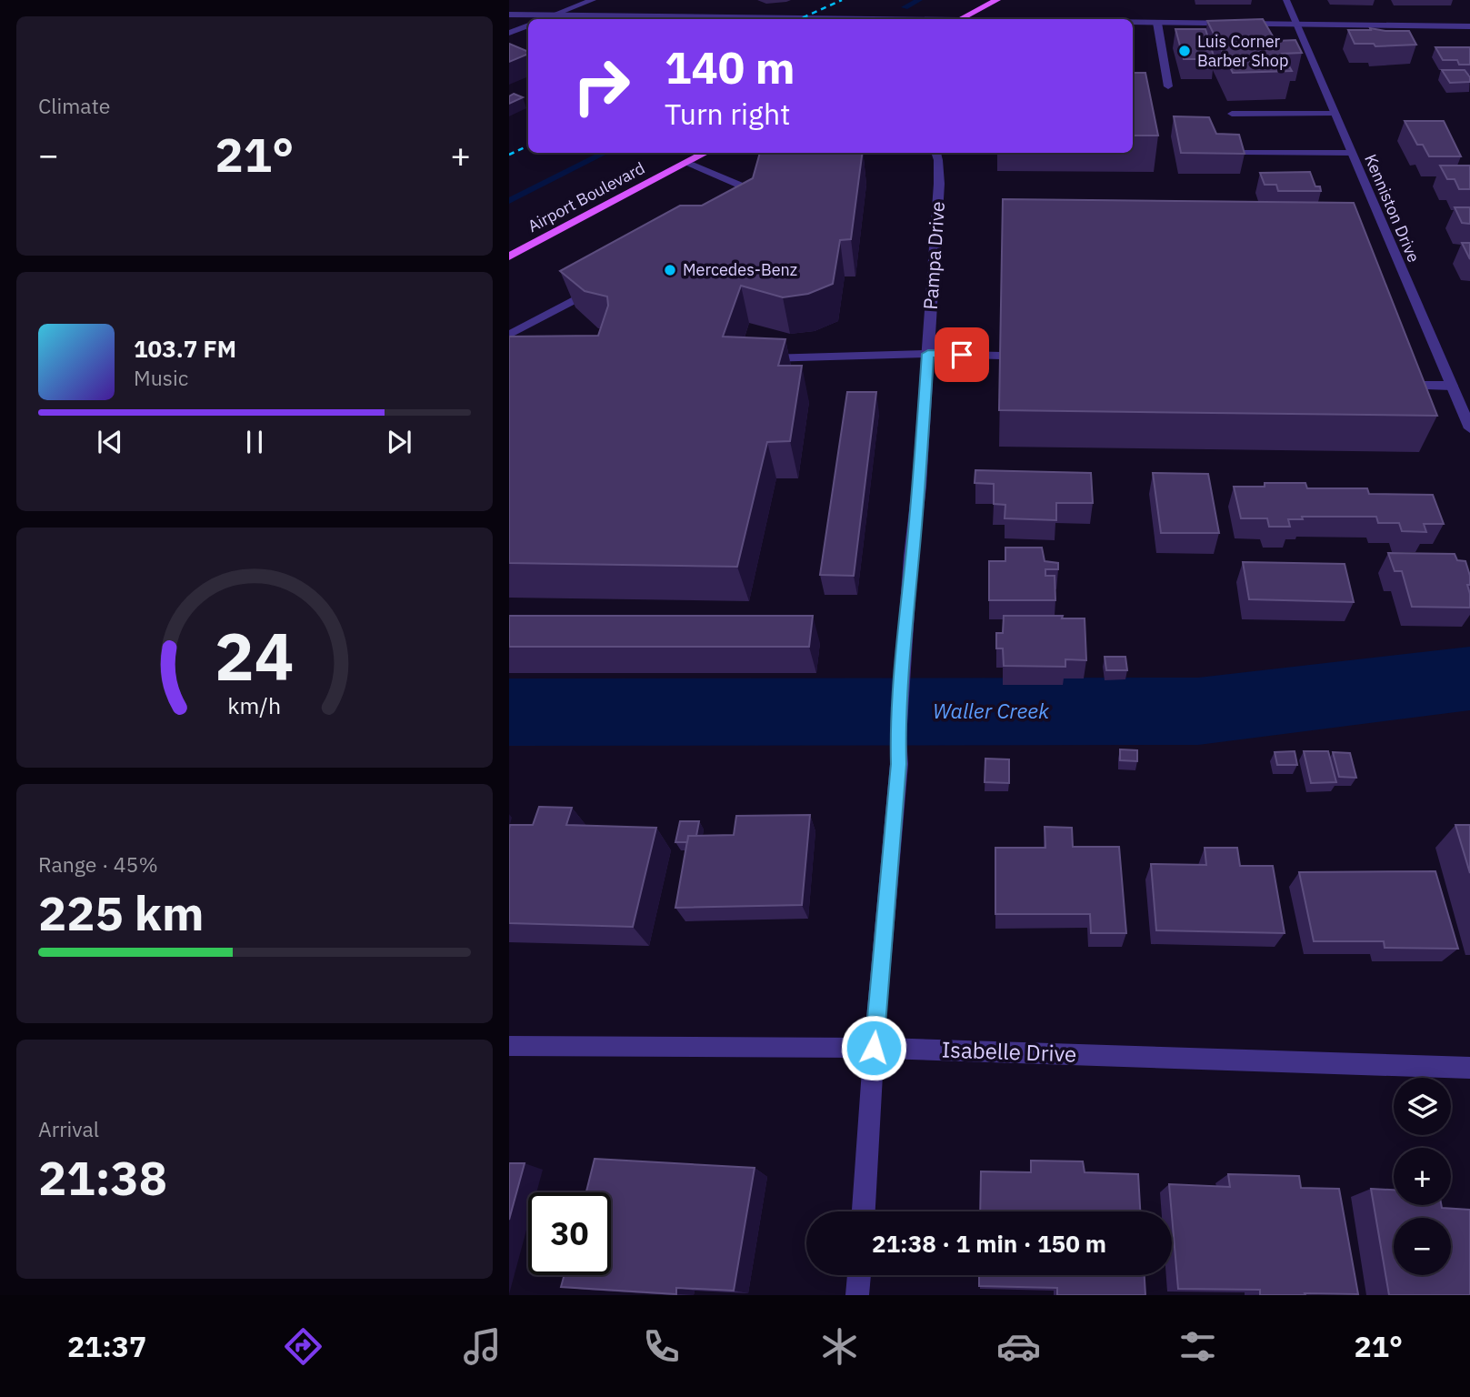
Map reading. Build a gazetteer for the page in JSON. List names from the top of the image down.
{
  "streets": {
    "main road": ["Airport Boulevard"],
    "street": ["Kenniston Drive", "Pampa Drive", "Isabelle Drive"]
  },
  "crossings": [
    ["Pampa Drive", "Isabelle Drive"]
  ],
  "water": ["Waller Creek"],
  "places": ["Luis Corner Barber Shop", "Mercedes-Benz"],
  "page": {
    "tile": [
      "Climate",
      ["Range · 45%", "225 km"],
      ["Arrival", "21:38"]
    ],
    "turn": ["140 m", "Turn right"],
    "heat": ["−", "21°", "+"],
    "song": ["103.7 FM", "Music"],
    "map_buttons": ["+", "−"],
    "limit": "30",
    "trip": "21:38 · 1 min · 150 m",
    "tabs": ["21:37", "21°"],
    "gauge": ["24", "km/h"]
  }
}
